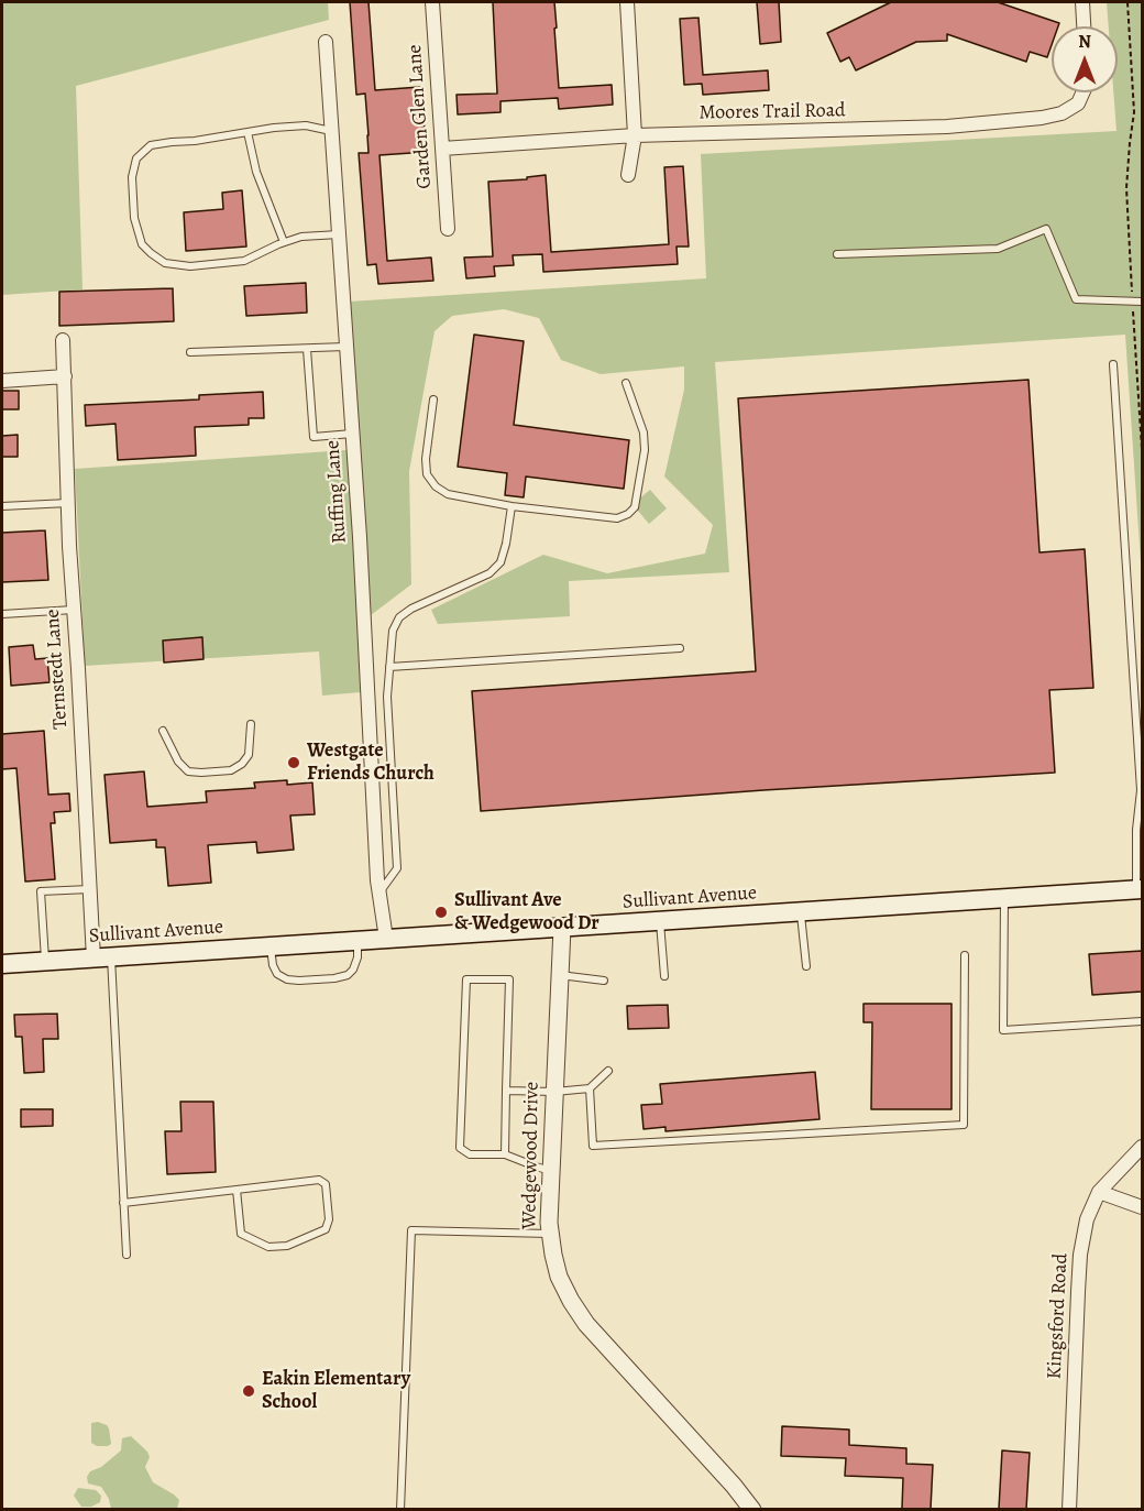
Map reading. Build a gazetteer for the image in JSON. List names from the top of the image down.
{
  "streets": {
    "main road": ["Sullivant Avenue"],
    "street": [
      "Moores Trail Road",
      "Garden Glen Lane",
      "Ruffing Lane",
      "Ternstedt Lane",
      "Wedgewood Drive",
      "Kingsford Road"
    ]
  },
  "crossings": [
    ["Moores Trail Road", "Garden Glen Lane"],
    ["Ruffing Lane", "Sullivant Avenue"],
    ["Ternstedt Lane", "Sullivant Avenue"],
    ["Sullivant Avenue", "Wedgewood Drive"]
  ],
  "places": ["Westgate Friends Church", "Sullivant Ave & Wedgewood Dr", "Eakin Elementary School"],
  "north": "top"
}
